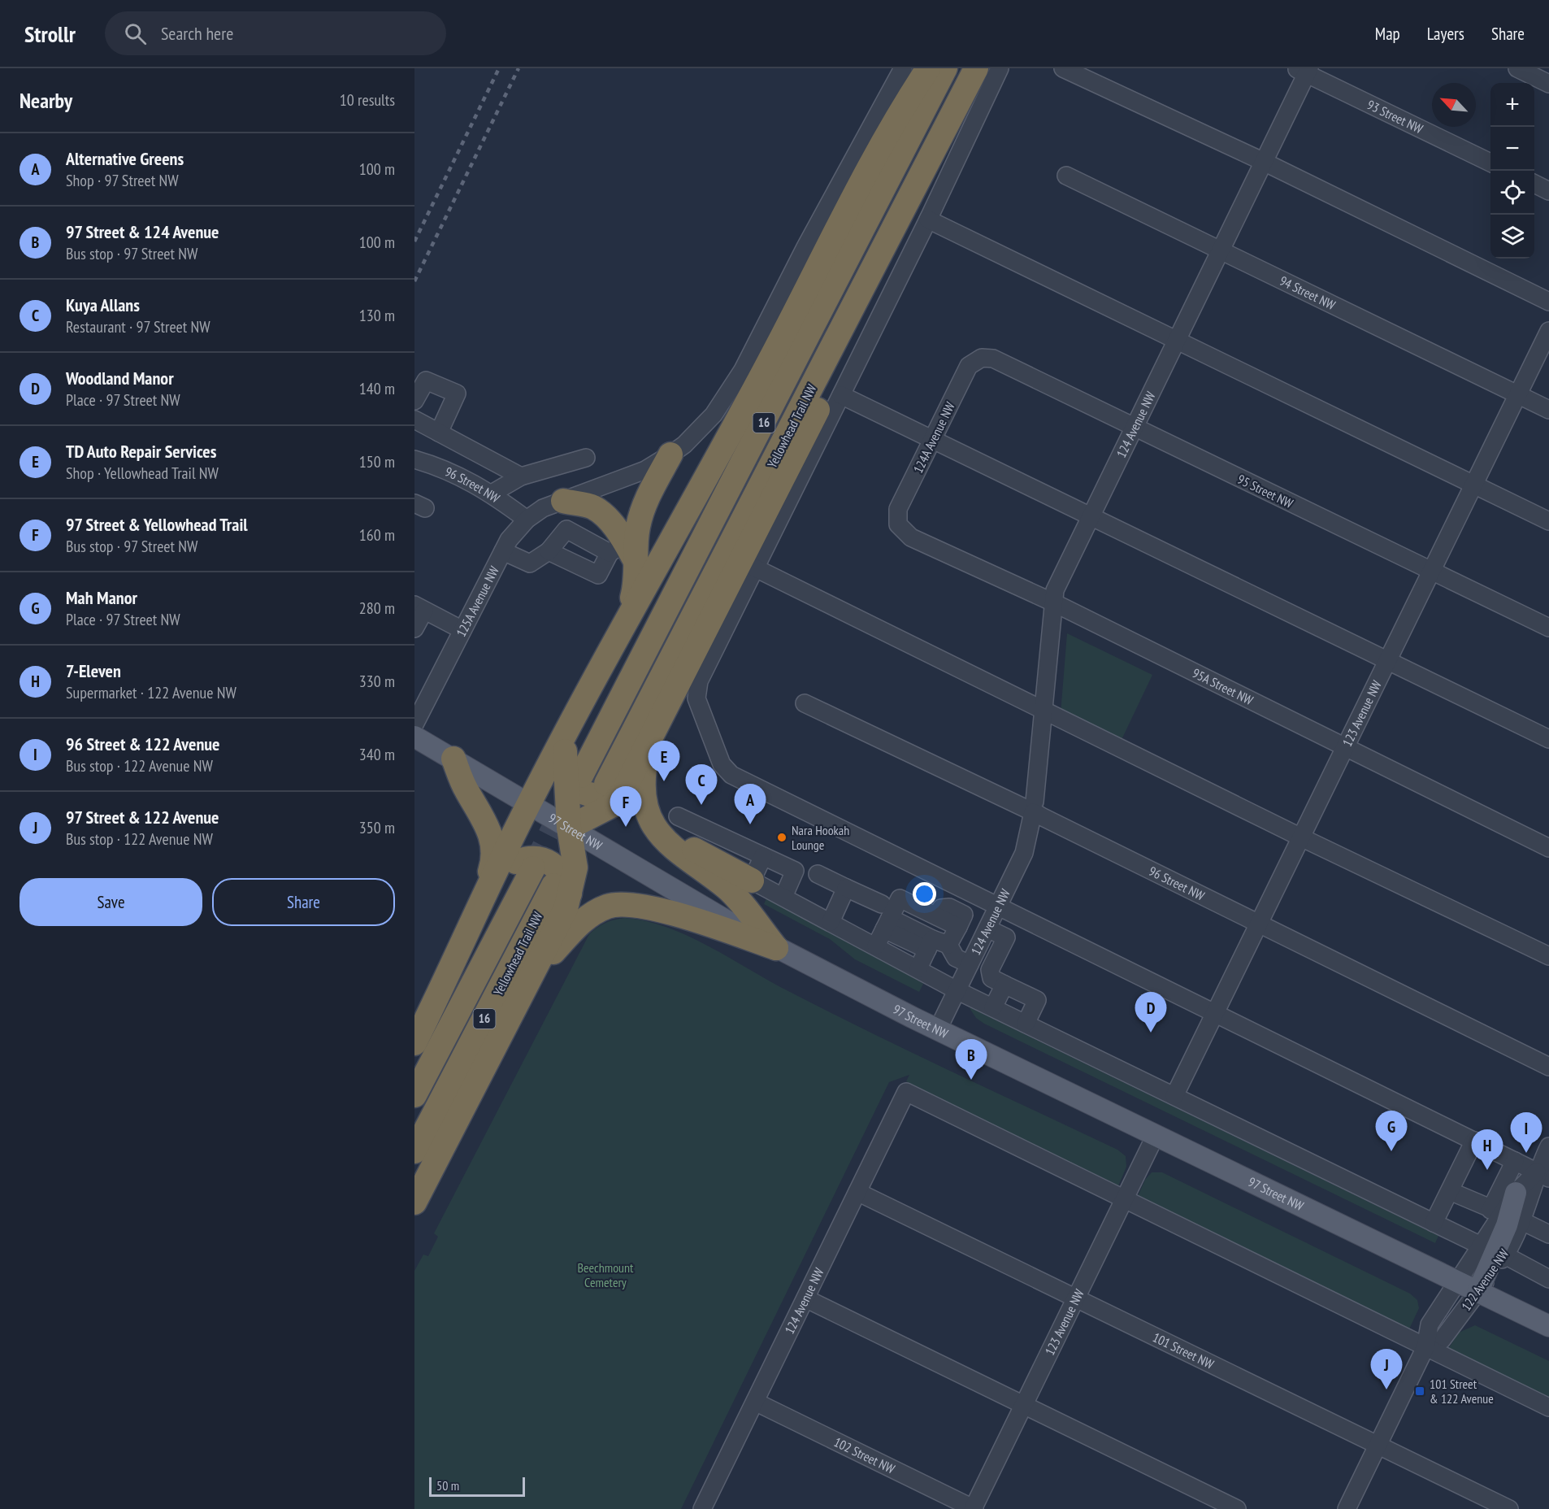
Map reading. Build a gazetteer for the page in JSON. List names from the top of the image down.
{
  "streets": {
    "highway": ["16", "Yellowhead Trail NW"],
    "main road": ["97 Street NW"],
    "street": [
      "93 Street NW",
      "94 Street NW",
      "124 Avenue NW",
      "124A Avenue NW",
      "96 Street NW",
      "95 Street NW",
      "125A Avenue NW",
      "95A Street NW",
      "123 Avenue NW",
      "122 Avenue NW",
      "101 Street NW",
      "102 Street NW"
    ]
  },
  "crossings": [
    ["93 Street NW", "124 Avenue NW"],
    ["94 Street NW", "124 Avenue NW"],
    ["94 Street NW", "123 Avenue NW"],
    ["124 Avenue NW", "96 Street NW"],
    ["124 Avenue NW", "95 Street NW"],
    ["124 Avenue NW", "95A Street NW"],
    ["124 Avenue NW", "123 Avenue NW"],
    ["124 Avenue NW", "97 Street NW"],
    ["124 Avenue NW", "101 Street NW"],
    ["124 Avenue NW", "102 Street NW"],
    ["124A Avenue NW", "95 Street NW"],
    ["124A Avenue NW", "95A Street NW"],
    ["96 Street NW", "125A Avenue NW"],
    ["96 Street NW", "123 Avenue NW"],
    ["95 Street NW", "123 Avenue NW"],
    ["95A Street NW", "123 Avenue NW"],
    ["123 Avenue NW", "97 Street NW"],
    ["123 Avenue NW", "101 Street NW"],
    ["123 Avenue NW", "102 Street NW"],
    ["97 Street NW", "122 Avenue NW"],
    ["122 Avenue NW", "101 Street NW"]
  ],
  "parks": ["Beechmount Cemetery"],
  "places": {
    "other": ["Nara Hookah Lounge"],
    "transit": ["101 Street & 122 Avenue"]
  },
  "scale_bar": "50 m",
  "north": "top left",
  "page": {
    "header": "Strollr",
    "search": "Search here",
    "nav": ["Map", "Layers", "Share"],
    "heading": ["Nearby", "10 results"],
    "map_buttons": ["+", "−"],
    "list": [
      {
        "mark": "A",
        "name": "Alternative Greens",
        "note": "Shop · 97 Street NW",
        "value": "100 m"
      },
      {
        "mark": "B",
        "name": "97 Street & 124 Avenue",
        "note": "Bus stop · 97 Street NW",
        "value": "100 m"
      },
      {
        "mark": "C",
        "name": "Kuya Allans",
        "note": "Restaurant · 97 Street NW",
        "value": "130 m"
      },
      {
        "mark": "D",
        "name": "Woodland Manor",
        "note": "Place · 97 Street NW",
        "value": "140 m"
      },
      {
        "mark": "E",
        "name": "TD Auto Repair Services",
        "note": "Shop · Yellowhead Trail NW",
        "value": "150 m"
      },
      {
        "mark": "F",
        "name": "97 Street & Yellowhead Trail",
        "note": "Bus stop · 97 Street NW",
        "value": "160 m"
      },
      {
        "mark": "G",
        "name": "Mah Manor",
        "note": "Place · 97 Street NW",
        "value": "280 m"
      },
      {
        "mark": "H",
        "name": "7-Eleven",
        "note": "Supermarket · 122 Avenue NW",
        "value": "330 m"
      },
      {
        "mark": "I",
        "name": "96 Street & 122 Avenue",
        "note": "Bus stop · 122 Avenue NW",
        "value": "340 m"
      },
      {
        "mark": "J",
        "name": "97 Street & 122 Avenue",
        "note": "Bus stop · 122 Avenue NW",
        "value": "350 m"
      }
    ],
    "pins": [
      "E",
      "C",
      "A",
      "F",
      "D",
      "B",
      "G",
      "I",
      "H",
      "J"
    ],
    "buttons": ["Save", "Share"],
    "scale": "50 m"
  }
}
